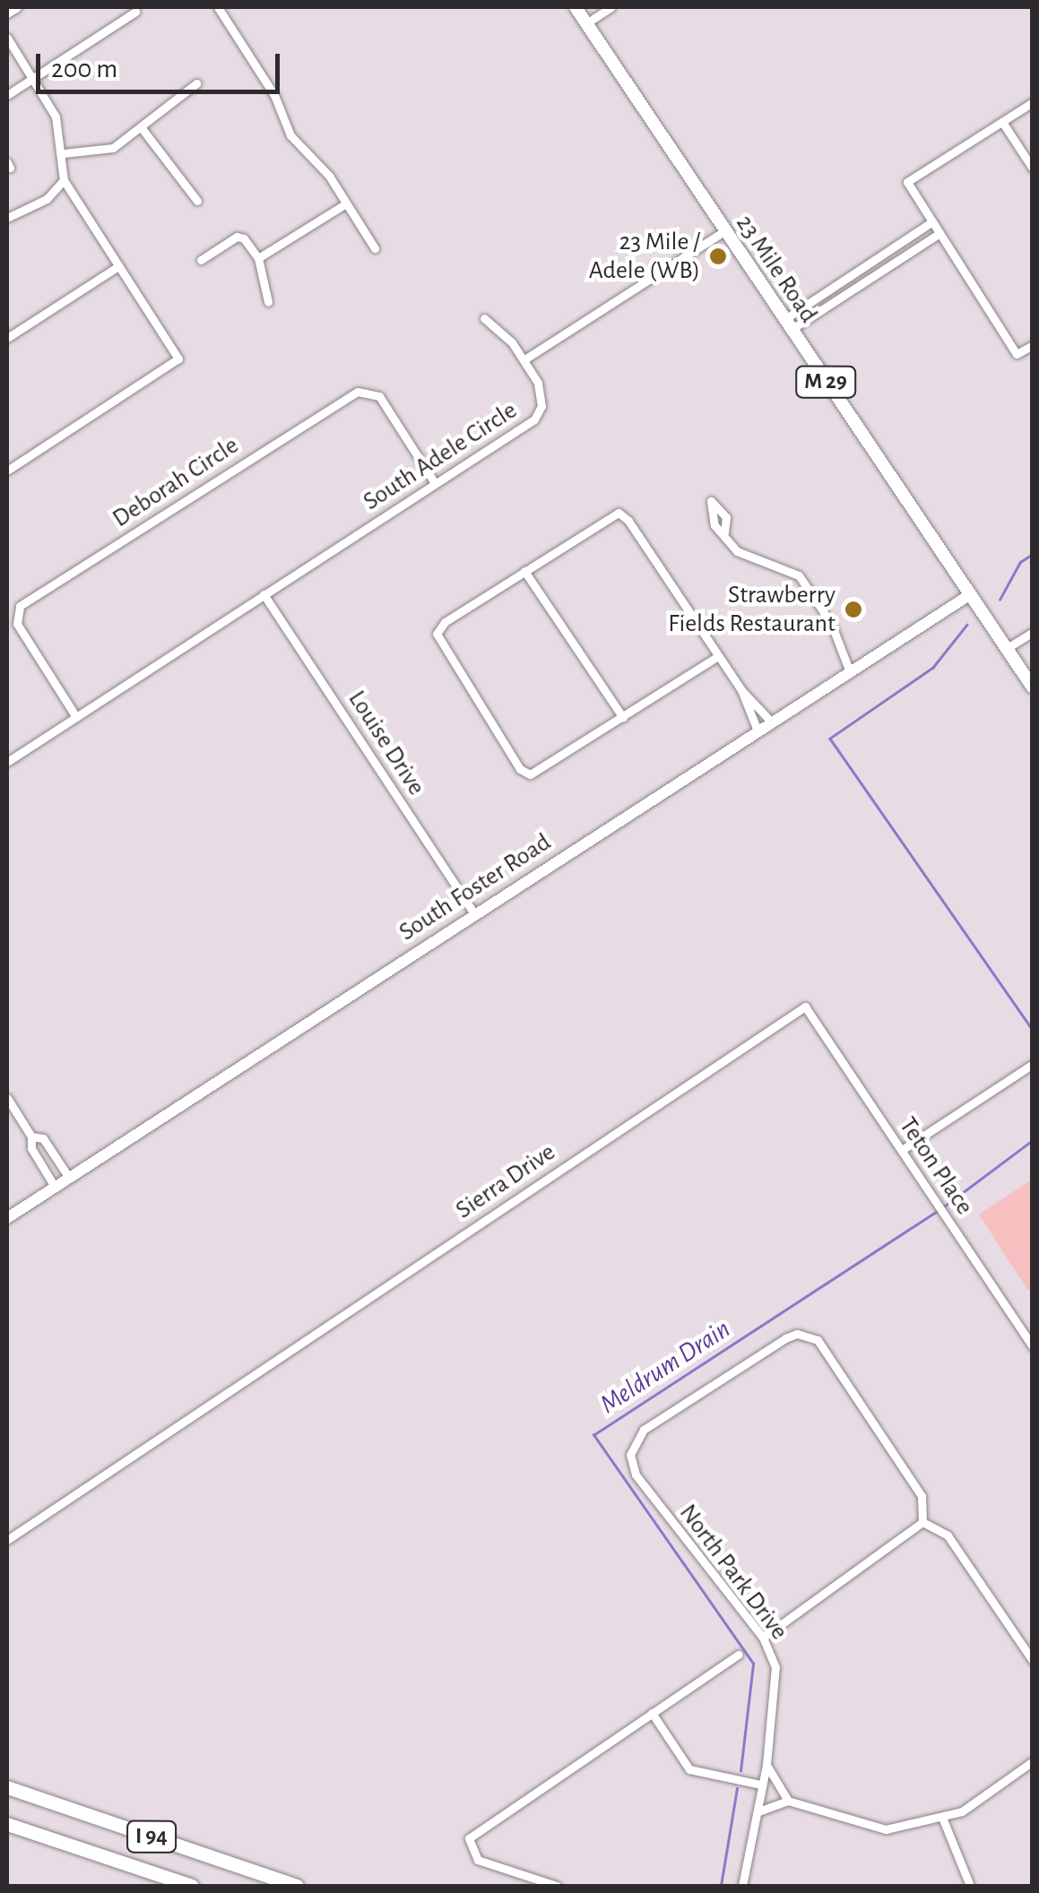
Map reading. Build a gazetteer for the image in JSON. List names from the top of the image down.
{
  "streets": {
    "highway": ["I 94"],
    "main road": ["23 Mile Road", "M 29"],
    "street": [
      "South Adele Circle",
      "Deborah Circle",
      "Louise Drive",
      "South Foster Road",
      "Teton Place",
      "Sierra Drive",
      "North Park Drive"
    ]
  },
  "crossings": [
    ["23 Mile Road", "South Foster Road"],
    ["South Adele Circle", "Deborah Circle"],
    ["South Adele Circle", "Louise Drive"],
    ["Louise Drive", "South Foster Road"],
    ["Teton Place", "Sierra Drive"]
  ],
  "water": ["Meldrum Drain"],
  "places": ["23 Mile / Adele (WB)", "Strawberry Fields Restaurant"],
  "scale_bar": "200 m"
}
